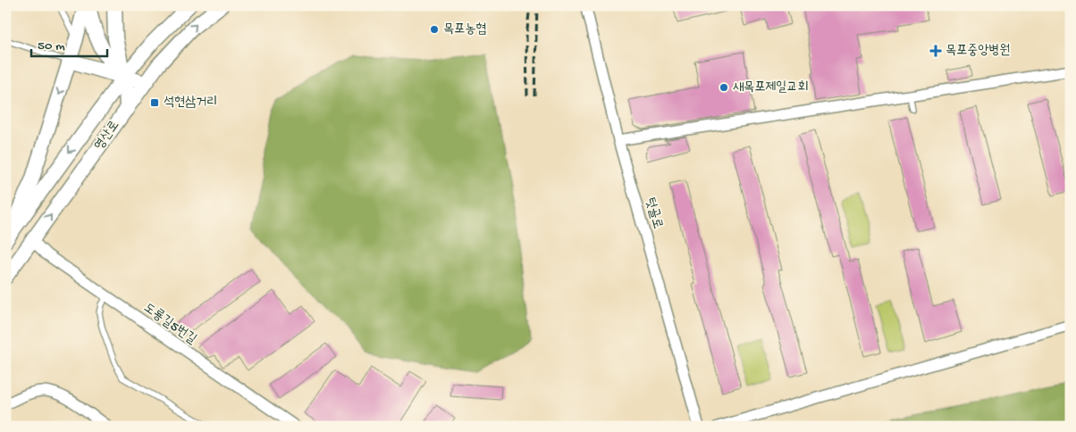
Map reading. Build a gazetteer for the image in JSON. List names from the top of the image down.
{
  "streets": {
    "street": ["영산로", "텃골로", "도룡길5번길"]
  },
  "crossings": [
    ["영산로", "도룡길5번길"]
  ],
  "places": {
    "other": ["목포농협", "새목포제일교회"],
    "health": ["목포중앙병원"],
    "transit": ["석현삼거리"]
  },
  "scale_bar": "50 m"
}
